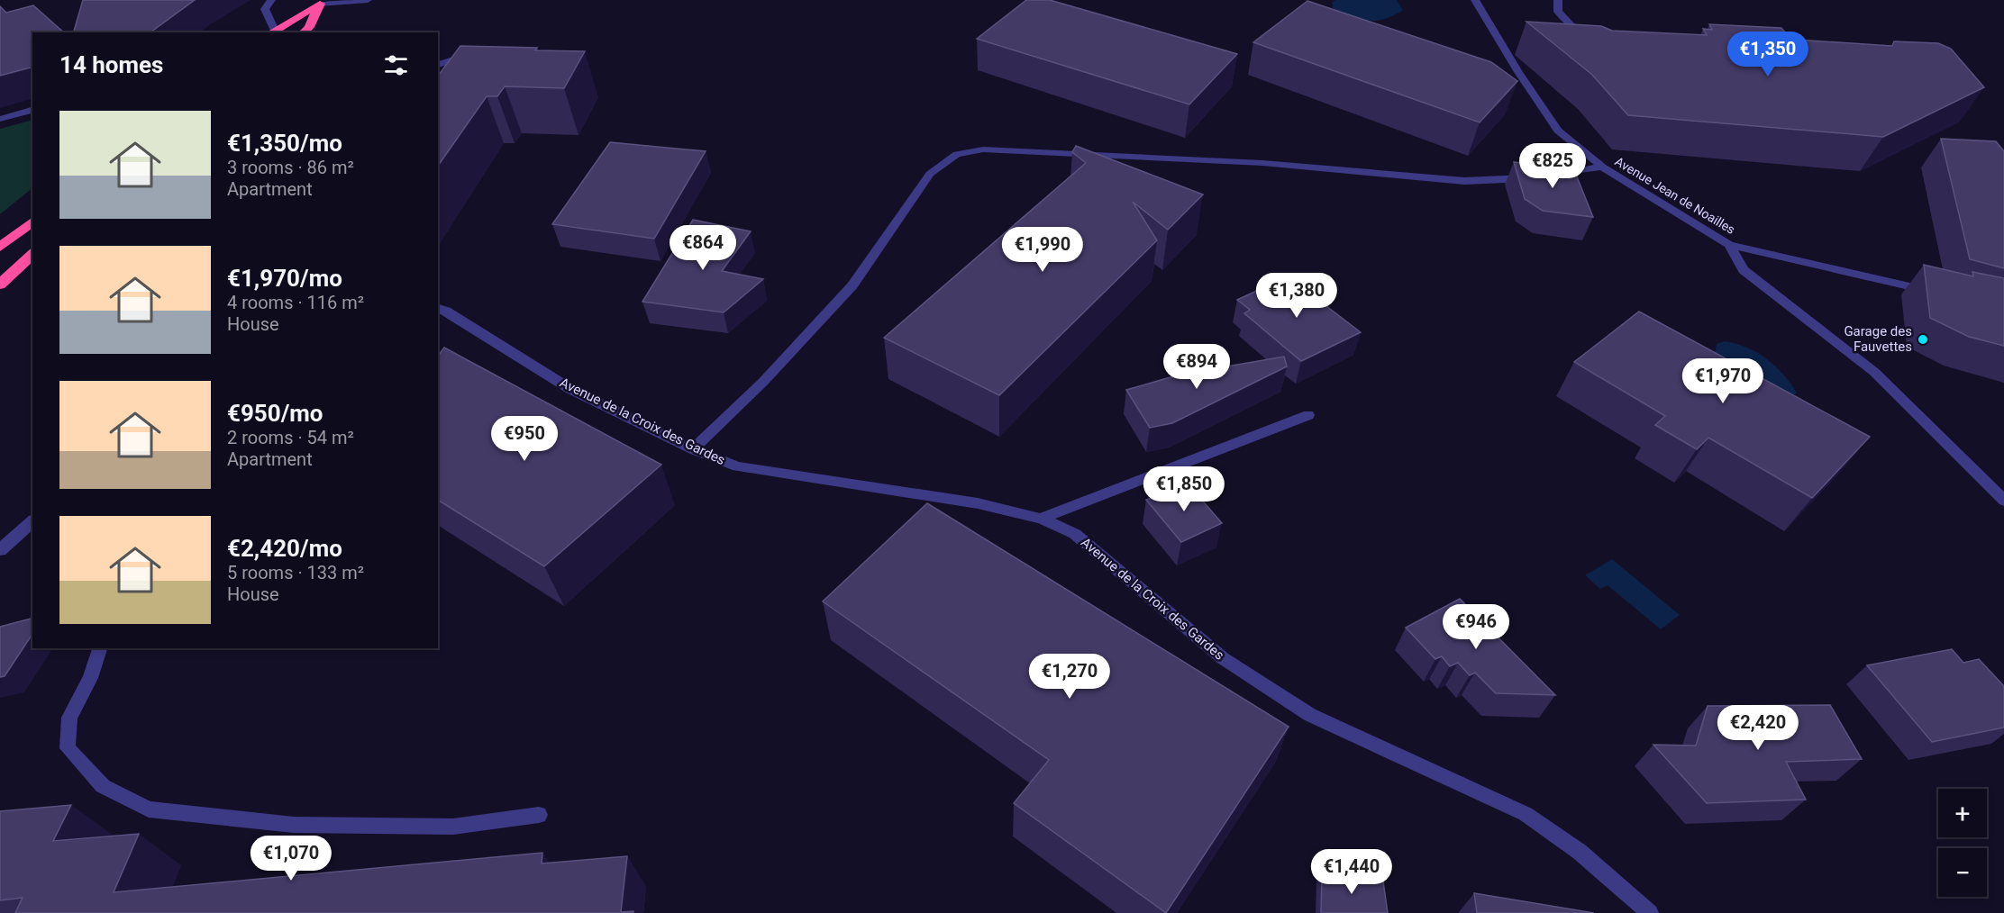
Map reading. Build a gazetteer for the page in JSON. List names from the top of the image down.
{
  "streets": {
    "street": ["Avenue Jean de Noailles", "Avenue de la Croix des Gardes"]
  },
  "places": ["Garage des Fauvettes"],
  "page": {
    "price": [
      "€1,350",
      "€825",
      "€864",
      "€1,990",
      "€1,380",
      "€894",
      "€1,970",
      "€950",
      "€1,850",
      "€946",
      "€1,270",
      "€2,420",
      "€1,070",
      "€1,440"
    ],
    "heading": "14 homes",
    "list": [
      {
        "name": "€1,350/mo",
        "note": "3 rooms · 86 m² · Apartment"
      },
      {
        "name": "€1,970/mo",
        "note": "4 rooms · 116 m² · House"
      },
      {
        "name": "€950/mo",
        "note": "2 rooms · 54 m² · Apartment"
      },
      {
        "name": "€2,420/mo",
        "note": "5 rooms · 133 m² · House"
      }
    ],
    "map_buttons": ["+", "−"]
  }
}
